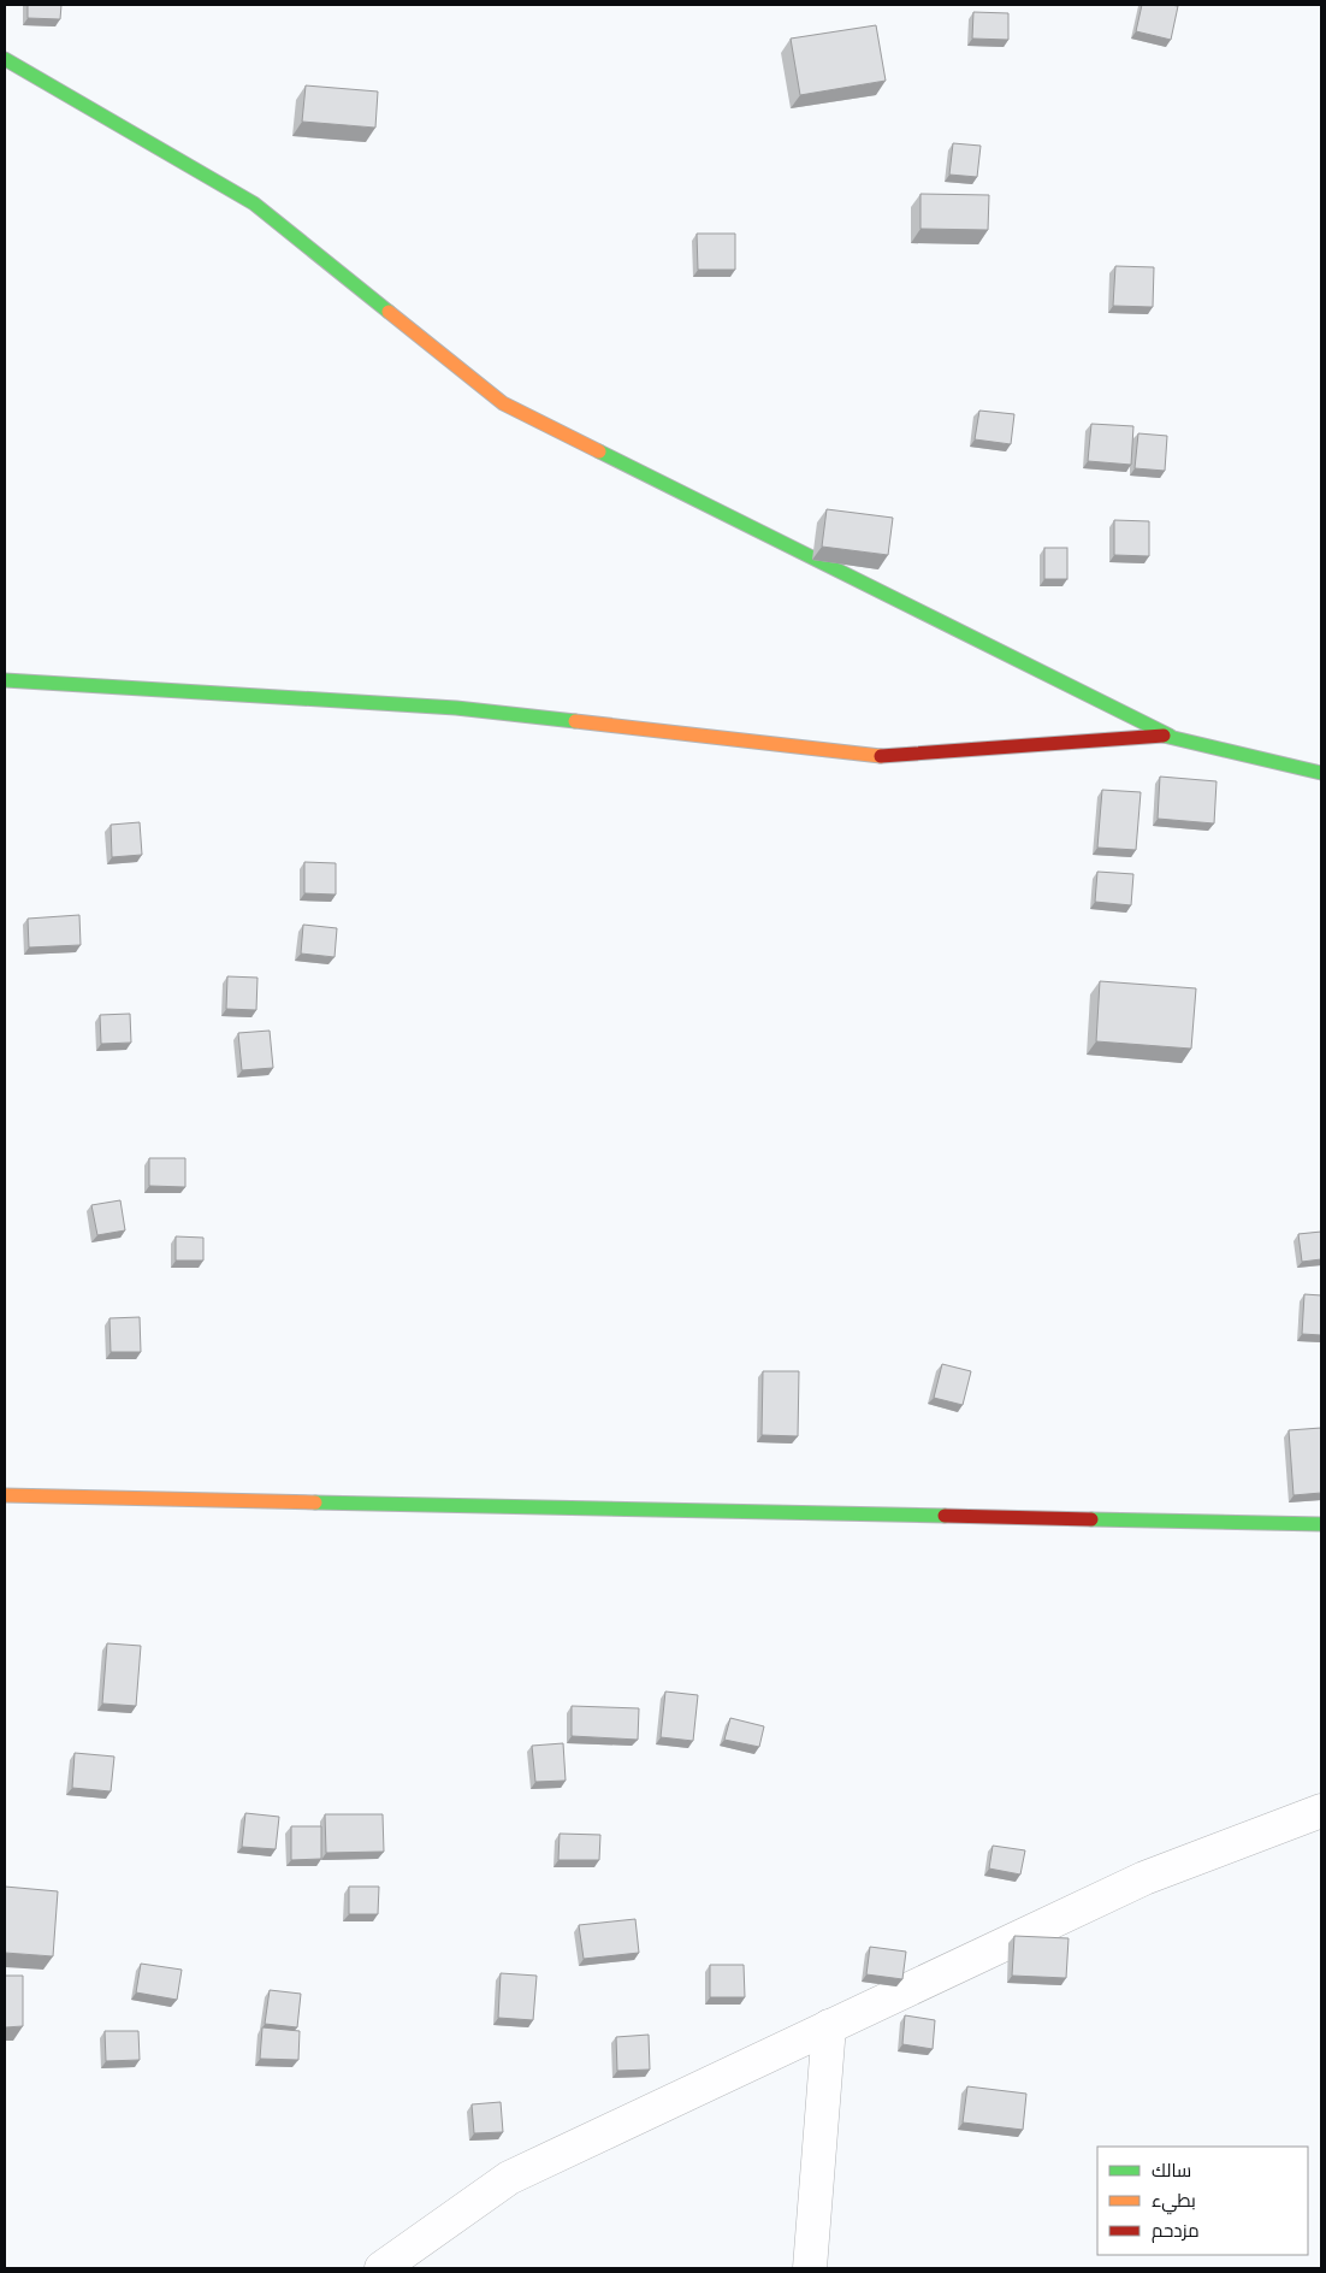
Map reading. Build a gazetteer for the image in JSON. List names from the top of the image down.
{
  "legend": ["سالك", "بطيء", "مزدحم"]
}
